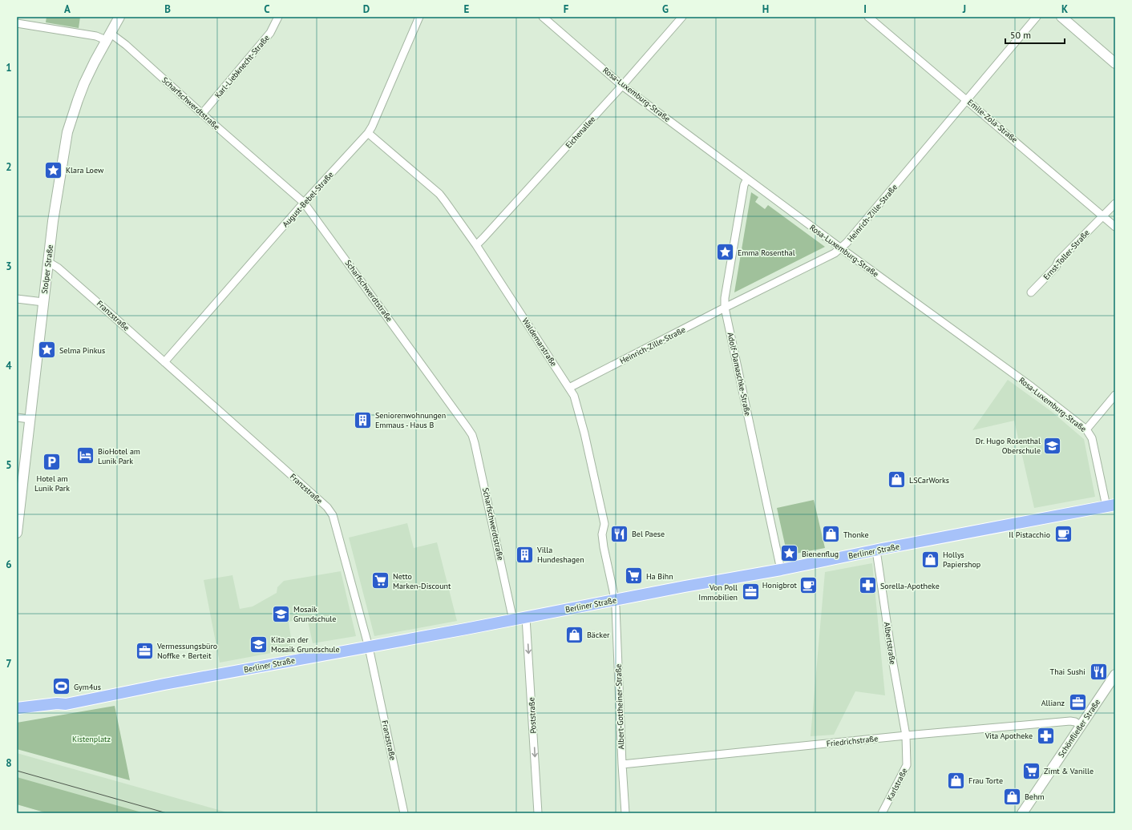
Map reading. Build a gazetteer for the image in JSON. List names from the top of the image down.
{
  "streets": {
    "main road": ["Stolper Straße", "Berliner Straße", "Schönfließer Straße"],
    "street": [
      "Karl-Liebknecht-Straße",
      "Rosa-Luxemburg-Straße",
      "Scharfschwerdtstraße",
      "Emile-Zola-Straße",
      "Eichenallee",
      "August-Bebel-Straße",
      "Heinrich-Zille-Straße",
      "Ernst-Toller-Straße",
      "Franzstraße",
      "Waldemarstraße",
      "Adolf-Damaschke-Straße",
      "Albertstraße",
      "Albert-Gottheiner-Straße",
      "Poststraße",
      "Friedrichstraße",
      "Karlstraße"
    ]
  },
  "crossings": [
    ["Karl-Liebknecht-Straße", "Scharfschwerdtstraße"],
    ["Rosa-Luxemburg-Straße", "Eichenallee"],
    ["Rosa-Luxemburg-Straße", "Heinrich-Zille-Straße"],
    ["Rosa-Luxemburg-Straße", "Adolf-Damaschke-Straße"],
    ["Rosa-Luxemburg-Straße", "Berliner Straße"],
    ["Scharfschwerdtstraße", "August-Bebel-Straße"],
    ["Scharfschwerdtstraße", "Stolper Straße"],
    ["Scharfschwerdtstraße", "Berliner Straße"],
    ["Emile-Zola-Straße", "Heinrich-Zille-Straße"],
    ["Emile-Zola-Straße", "Ernst-Toller-Straße"],
    ["Eichenallee", "Waldemarstraße"],
    ["August-Bebel-Straße", "Franzstraße"],
    ["August-Bebel-Straße", "Waldemarstraße"],
    ["Heinrich-Zille-Straße", "Waldemarstraße"],
    ["Heinrich-Zille-Straße", "Adolf-Damaschke-Straße"],
    ["Stolper Straße", "Franzstraße"],
    ["Franzstraße", "Berliner Straße"],
    ["Waldemarstraße", "Berliner Straße"],
    ["Waldemarstraße", "Albert-Gottheiner-Straße"],
    ["Adolf-Damaschke-Straße", "Berliner Straße"],
    ["Berliner Straße", "Albertstraße"],
    ["Berliner Straße", "Albert-Gottheiner-Straße"],
    ["Berliner Straße", "Poststraße"],
    ["Albertstraße", "Friedrichstraße"],
    ["Albertstraße", "Karlstraße"],
    ["Albert-Gottheiner-Straße", "Friedrichstraße"],
    ["Schönfließer Straße", "Friedrichstraße"],
    ["Friedrichstraße", "Karlstraße"]
  ],
  "one_way": ["Poststraße"],
  "parks": ["Kistenplatz"],
  "places": {
    "place": [
      "Klara Loew",
      "Emma Rosenthal",
      "Selma Pinkus",
      "Bienenflug"
    ],
    "building": ["Seniorenwohnungen Emmaus - Haus B", "Villa Hundeshagen"],
    "school or university": ["Dr. Hugo Rosenthal Oberschule", "Mosaik Grundschule", "Kita an der Mosaik Grundschule"],
    "hotel": ["BioHotel am Lunik Park"],
    "parking": ["Hotel am Lunik Park"],
    "shop": [
      "LSCarWorks",
      "Thonke",
      "Hollys Papiershop",
      "Bäcker",
      "Frau Torte",
      "Behm"
    ],
    "restaurant": ["Bel Paese", "Thai Sushi"],
    "cafe": ["Il Pistacchio", "Honigbrot"],
    "supermarket": ["Ha Bihn", "Netto Marken-Discount", "Zimt & Vanille"],
    "pharmacy": ["Sorella-Apotheke", "Vita Apotheke"],
    "office": ["Von Poll Immobilien", "Vermessungsbüro Noffke + Berteit", "Allianz"],
    "sports": ["Gym4us"]
  },
  "scale_bar": "50 m",
  "grid": {
    "columns": [
      "A",
      "B",
      "C",
      "D",
      "E",
      "F",
      "G",
      "H",
      "I",
      "J",
      "K"
    ],
    "rows": [
      "1",
      "2",
      "3",
      "4",
      "5",
      "6",
      "7",
      "8"
    ]
  }
}
